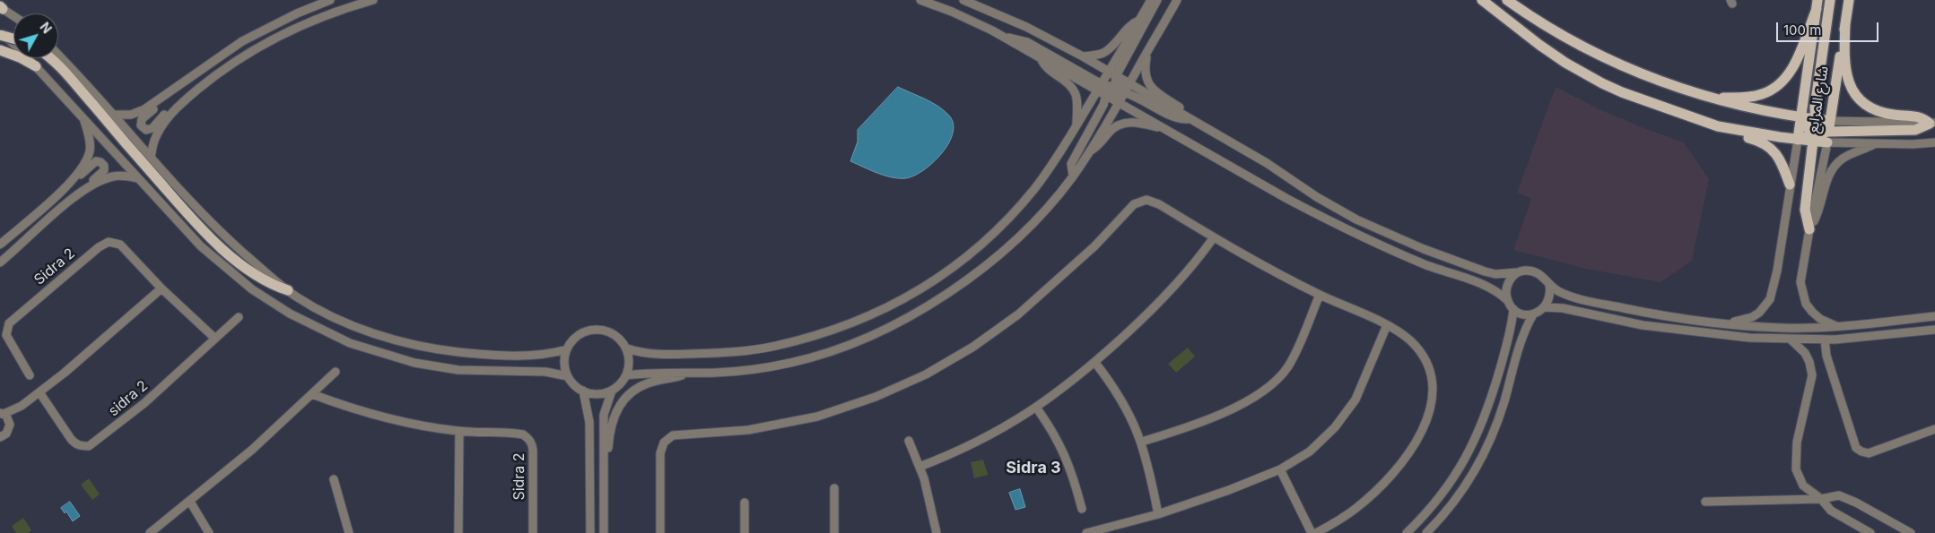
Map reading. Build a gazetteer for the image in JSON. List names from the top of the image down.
{
  "streets": {
    "main road": ["شارع المرابع"],
    "street": ["Sidra 2", "sidra 2"]
  },
  "crossings": [
    ["Sidra 2", "sidra 2"]
  ],
  "districts": ["Sidra 3"],
  "scale_bar": "100 m",
  "north": "top right"
}
